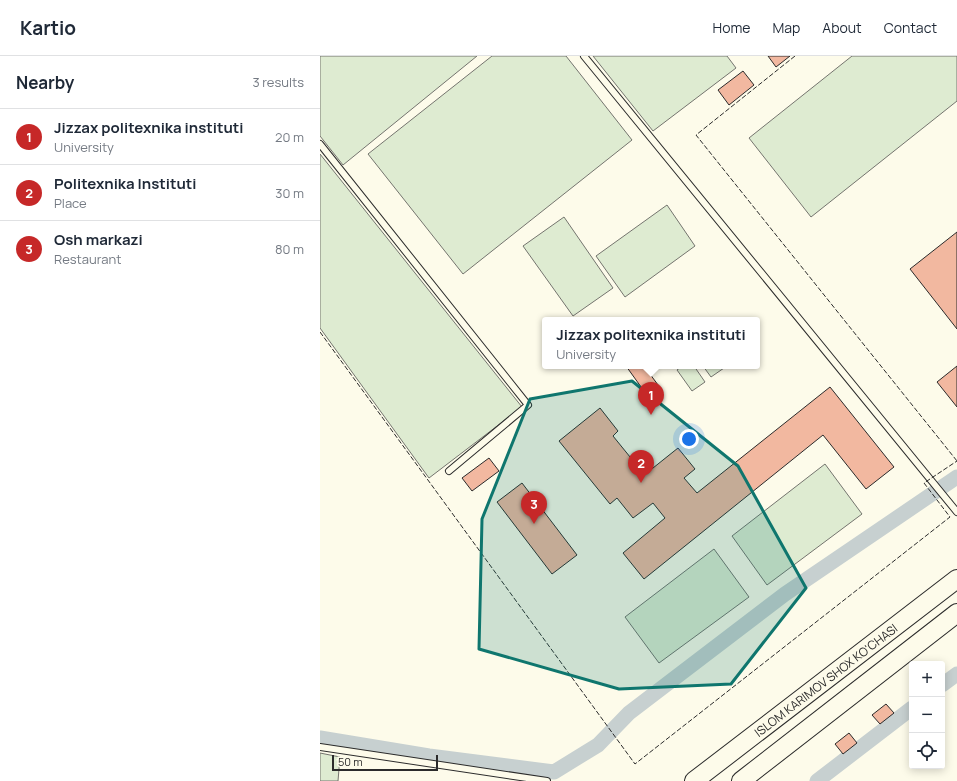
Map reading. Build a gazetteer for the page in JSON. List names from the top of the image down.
{
  "streets": {
    "main road": ["ISLOM KARIMOV SHOX KO'CHASI"]
  },
  "scale_bar": "50 m",
  "page": {
    "header": "Kartio",
    "nav": [
      "Home",
      "Map",
      "About",
      "Contact"
    ],
    "heading": ["Nearby", "3 results"],
    "list": [
      {
        "mark": "1",
        "name": "Jizzax politexnika instituti",
        "note": "University",
        "value": "20 m"
      },
      {
        "mark": "2",
        "name": "Politexnika Instituti",
        "note": "Place",
        "value": "30 m"
      },
      {
        "mark": "3",
        "name": "Osh markazi",
        "note": "Restaurant",
        "value": "80 m"
      }
    ],
    "popup": ["Jizzax politexnika instituti", "University"],
    "pins": ["1", "2", "3"],
    "map_buttons": ["+", "−"],
    "scale": "50 m"
  }
}
